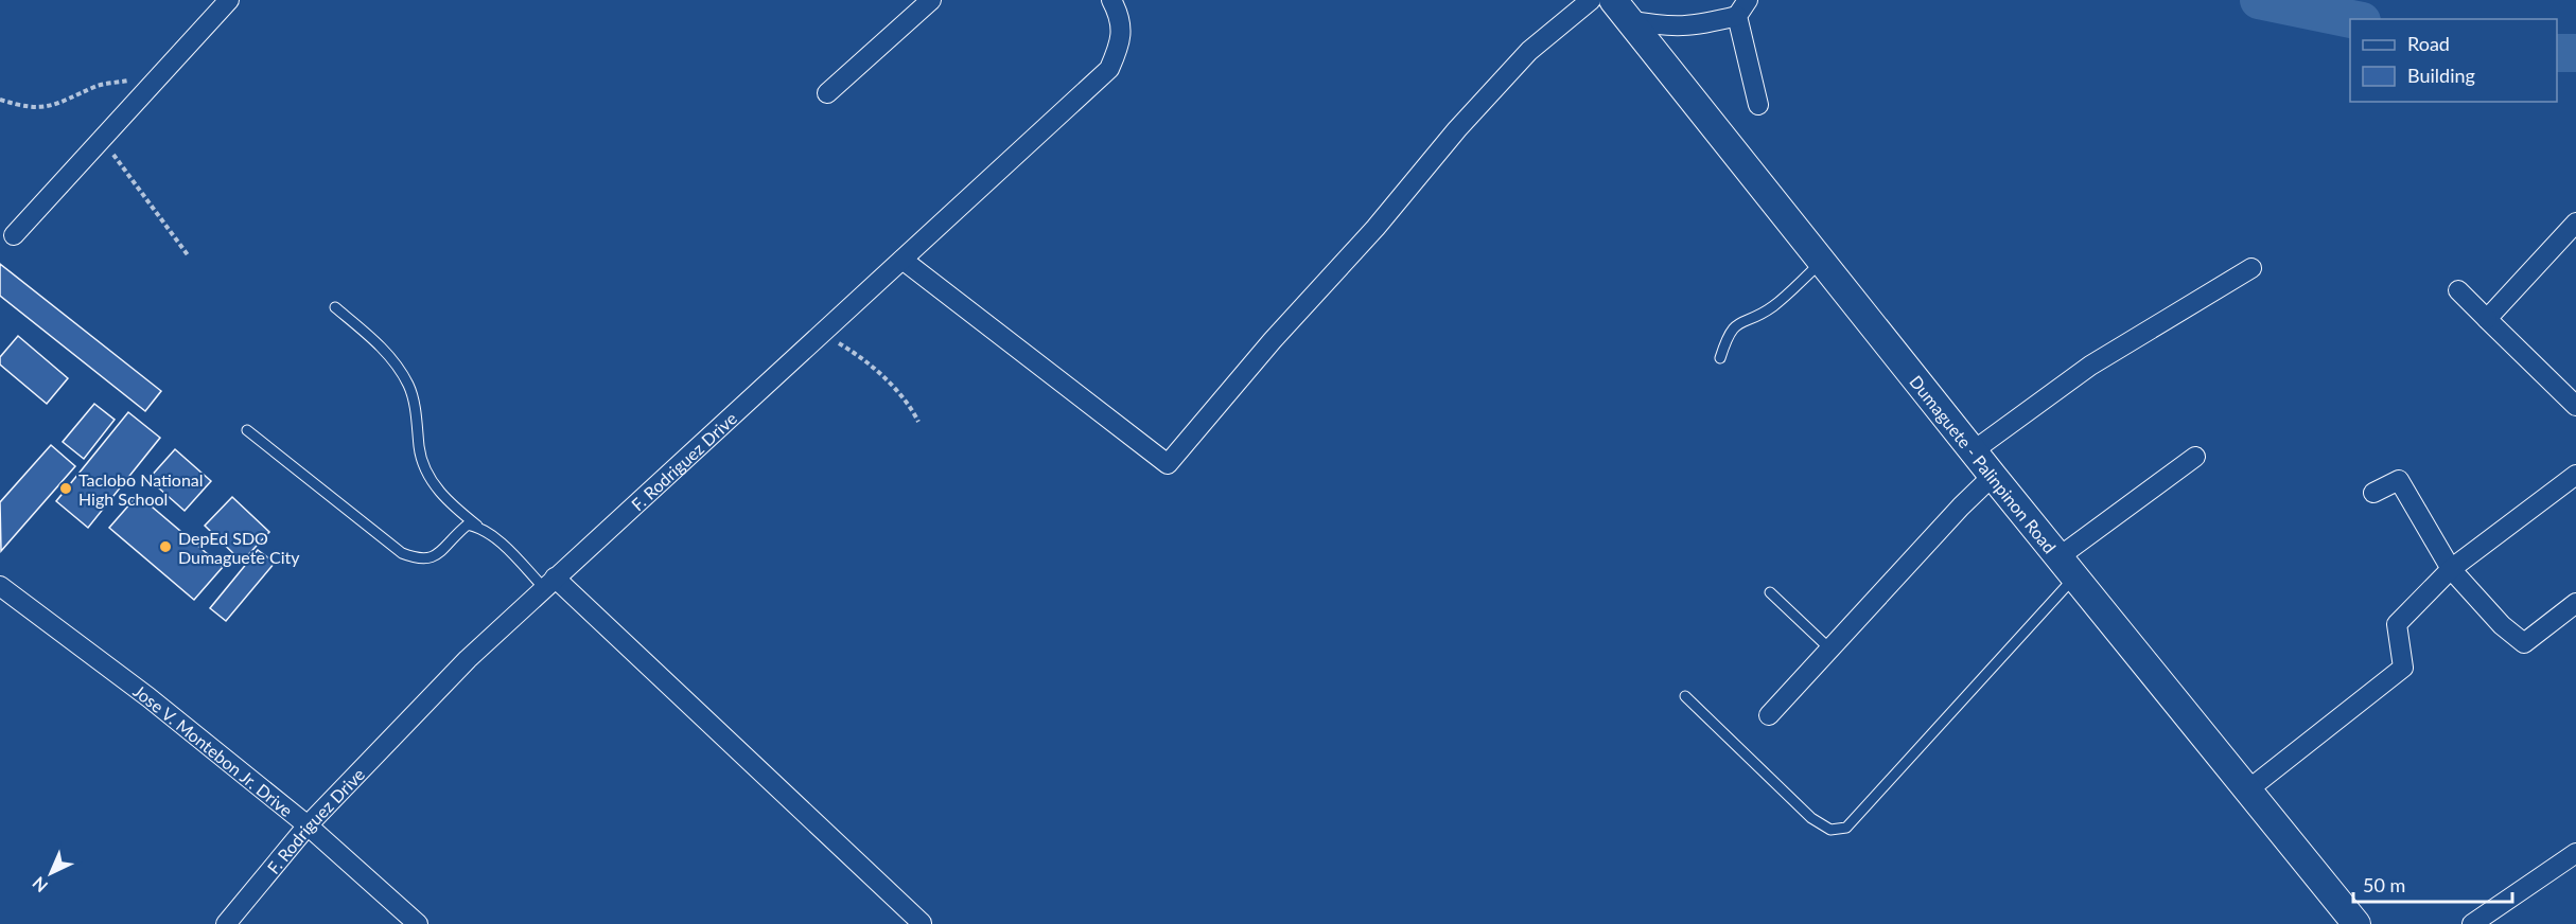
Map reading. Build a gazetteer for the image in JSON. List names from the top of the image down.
{
  "streets": {
    "main road": ["Dumaguete - Palinpinon Road"],
    "street": ["F. Rodriguez Drive", "Jose V. Montebon Jr. Drive"]
  },
  "crossings": [
    ["F. Rodriguez Drive", "Jose V. Montebon Jr. Drive"]
  ],
  "places": ["Taclobo National High School", "DepEd SDO Dumaguete City"],
  "legend": ["Road", "Building"],
  "scale_bar": "50 m",
  "north": "bottom left"
}
